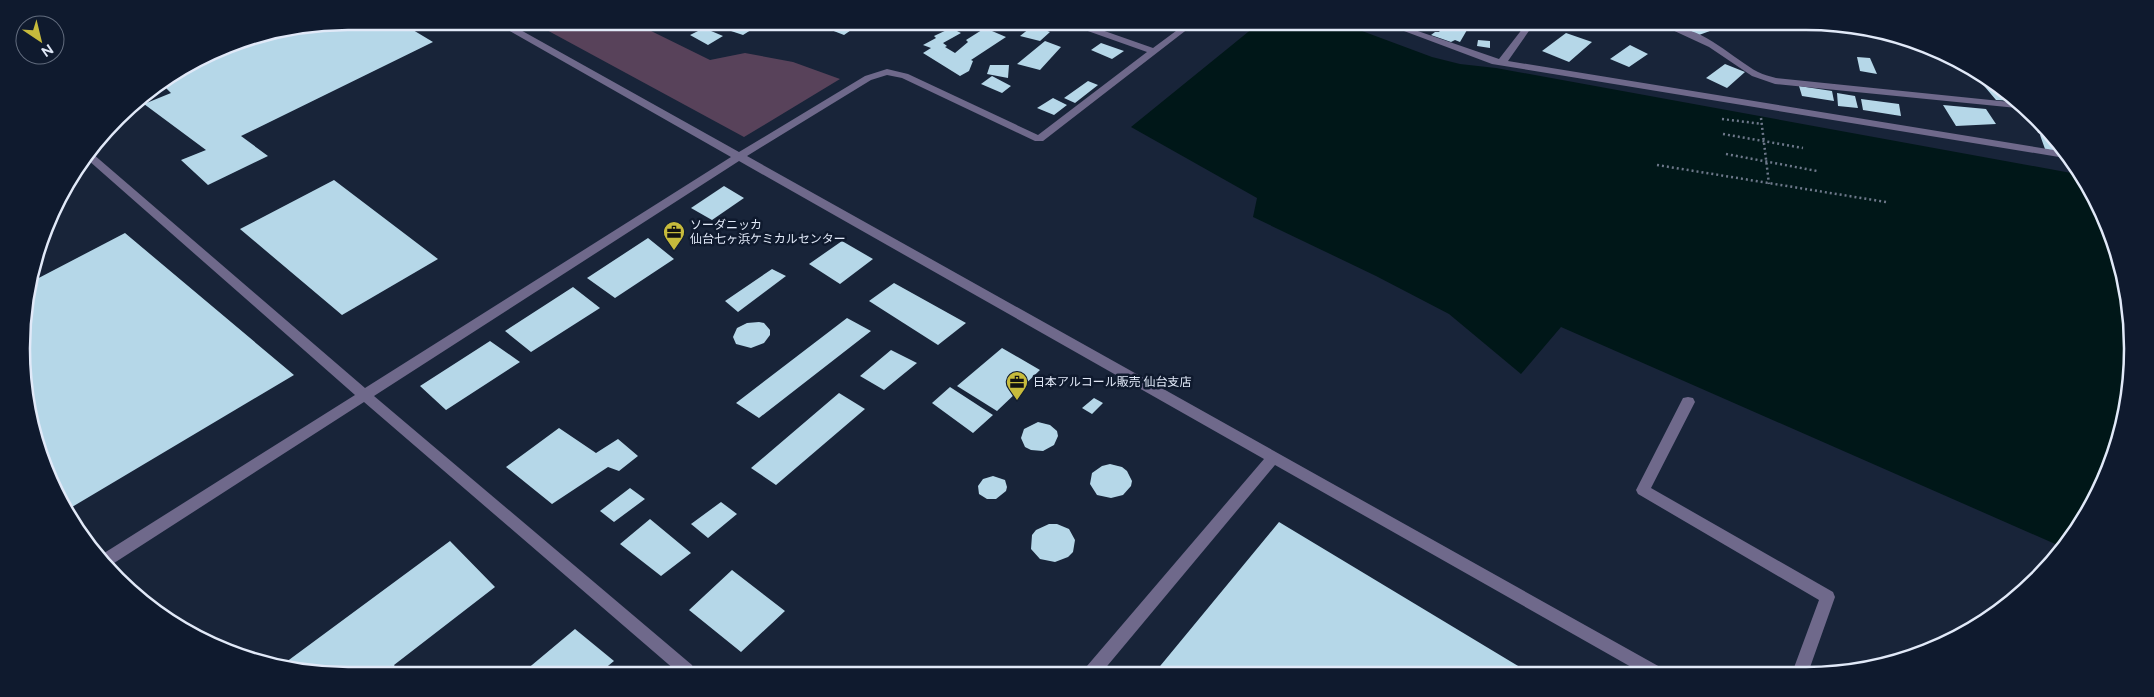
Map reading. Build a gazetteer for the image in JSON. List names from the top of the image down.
{
  "places": {
    "office": ["ソーダニッカ 仙台七ヶ浜ケミカルセンター", "日本アルコール販売 仙台支店"]
  },
  "north": "bottom right"
}
